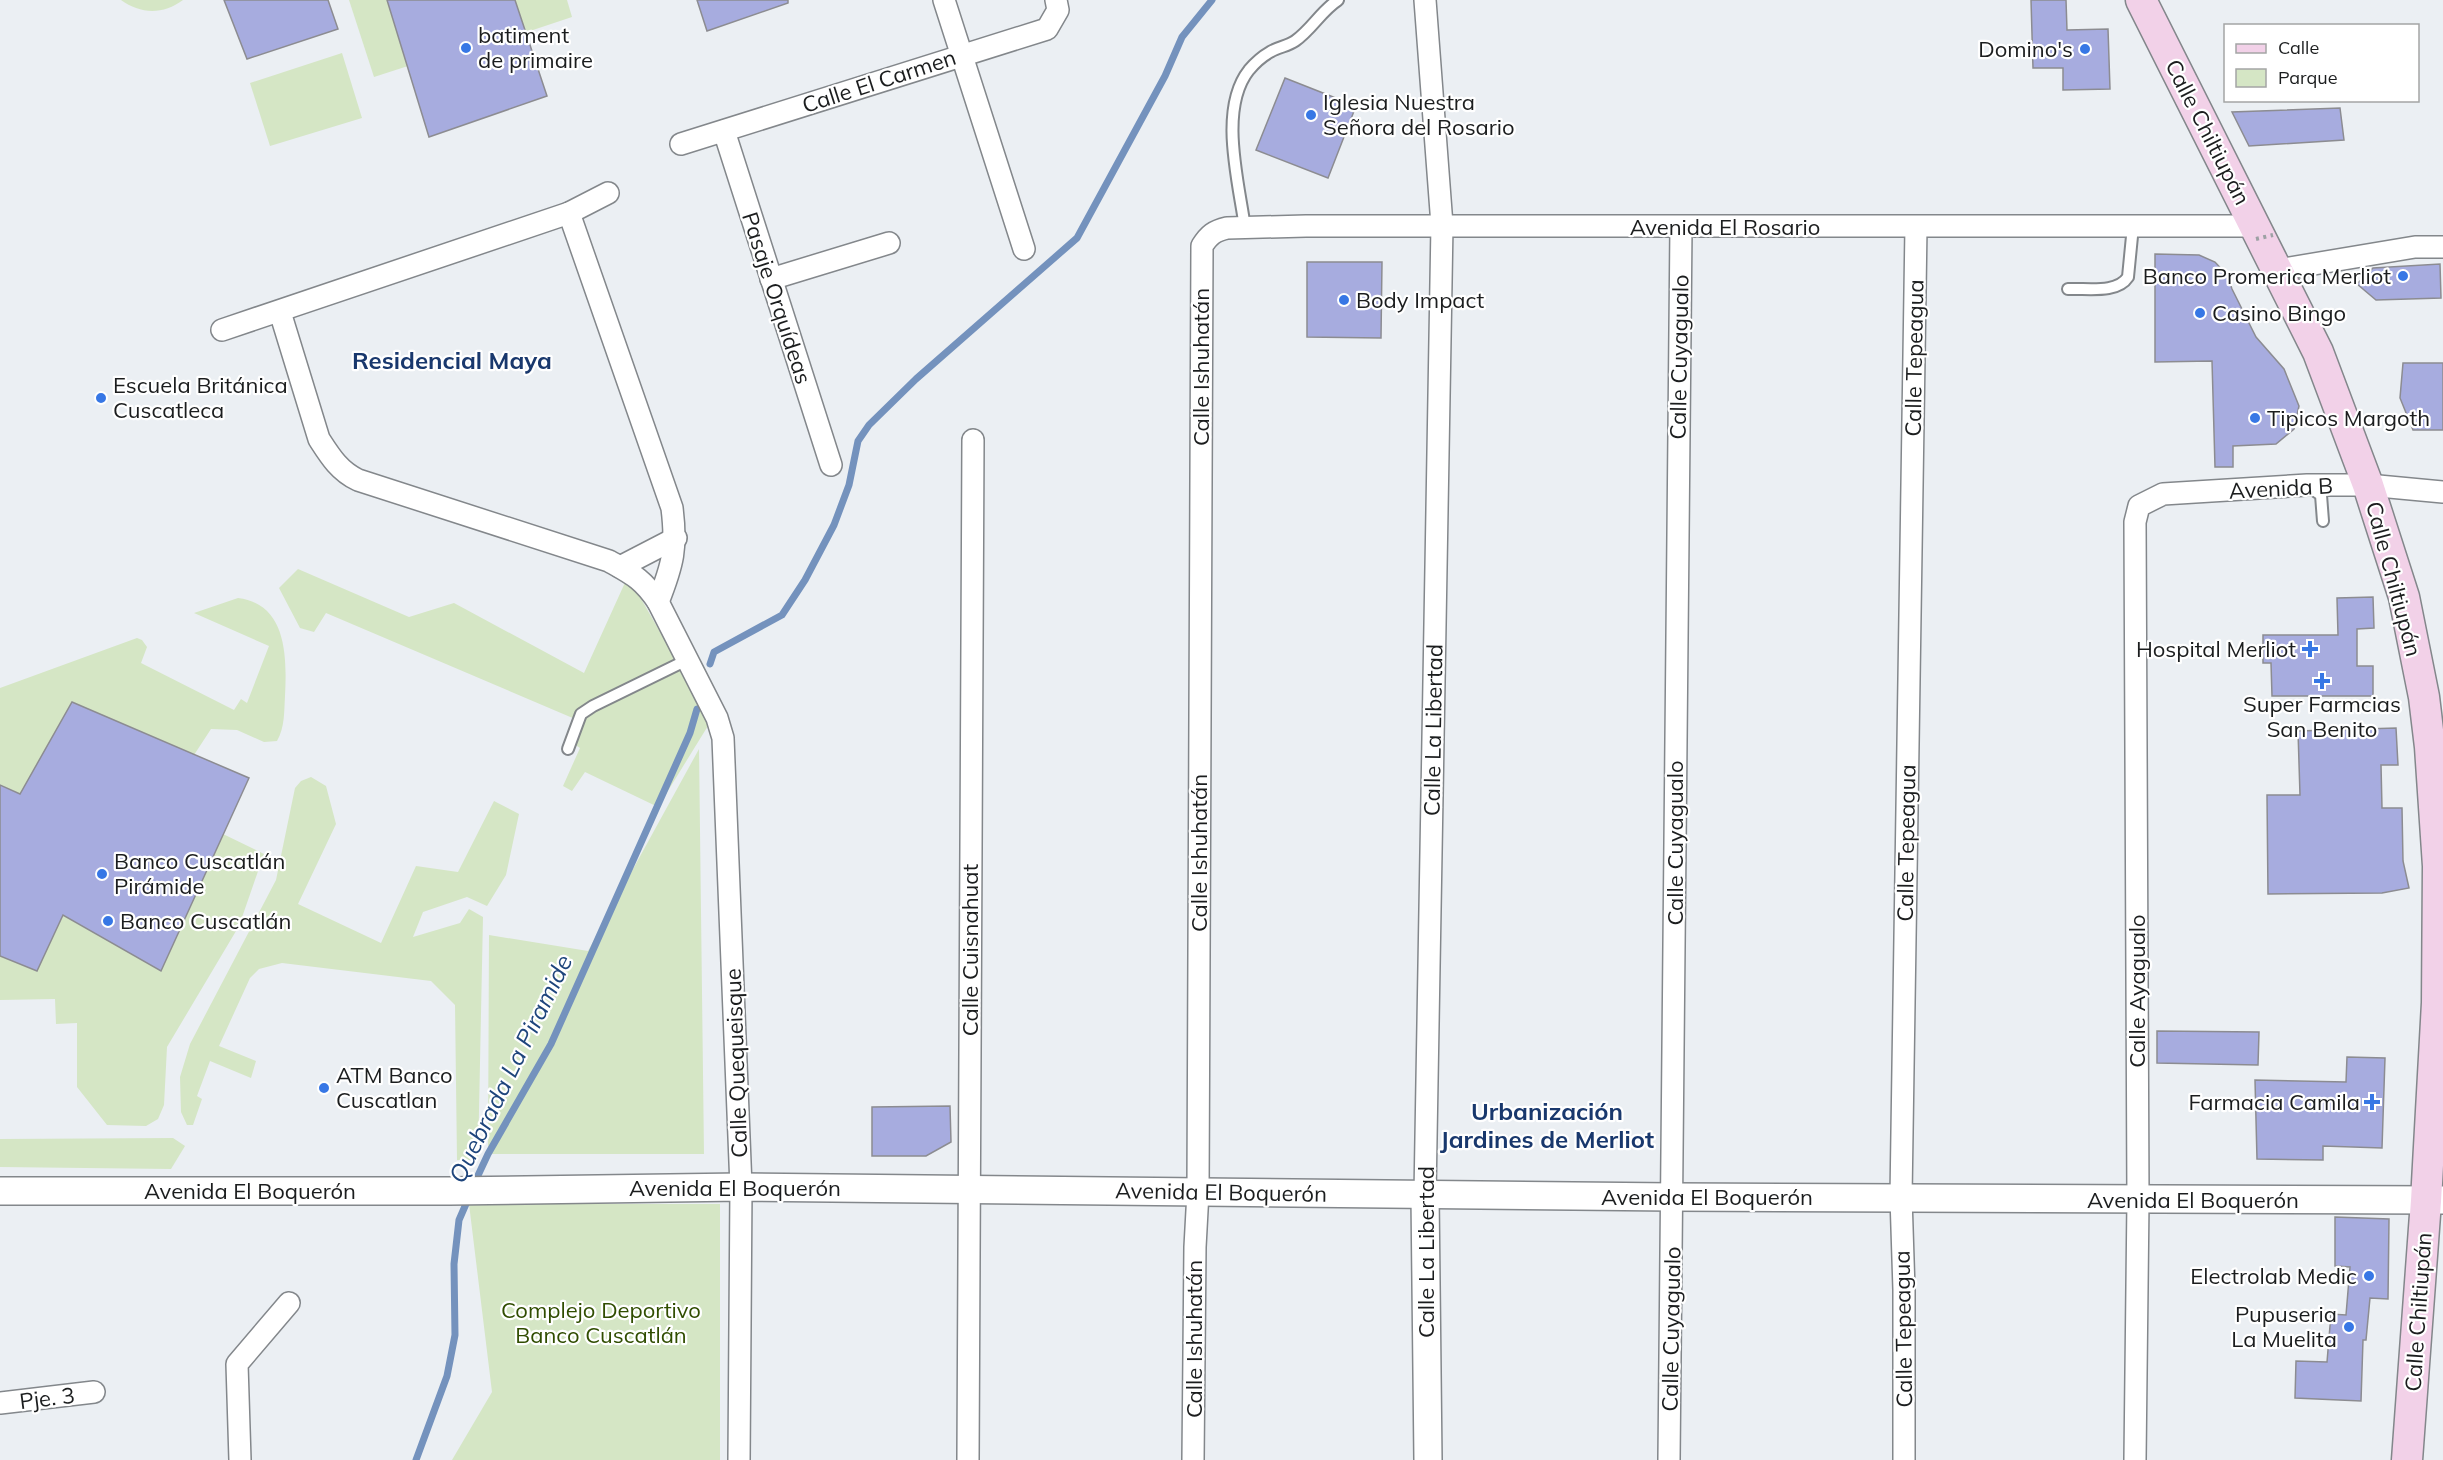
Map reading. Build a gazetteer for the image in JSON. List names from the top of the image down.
{
  "streets": {
    "main road": ["Calle Chiltiupán"],
    "street": [
      "Calle El Carmen",
      "Avenida El Rosario",
      "Pasaje Orquídeas",
      "Calle Cuyagualo",
      "Calle Tepeagua",
      "Calle Ishuhatán",
      "Avenida B",
      "Calle La Libertad",
      "Calle Cuisnahuat",
      "Calle Ayagualo",
      "Calle Quequeisque",
      "Avenida El Boquerón",
      "Pje. 3"
    ]
  },
  "crossings": [
    ["Calle El Carmen", "Pasaje Orquídeas"],
    ["Calle Chiltiupán", "Avenida El Rosario"],
    ["Calle Chiltiupán", "Avenida B"],
    ["Calle Chiltiupán", "Avenida El Boquerón"],
    ["Avenida El Rosario", "Calle Cuyagualo"],
    ["Avenida El Rosario", "Calle Tepeagua"],
    ["Avenida El Rosario", "Calle Ishuhatán"],
    ["Avenida El Rosario", "Calle La Libertad"],
    ["Calle Cuyagualo", "Avenida El Boquerón"],
    ["Calle Tepeagua", "Avenida El Boquerón"],
    ["Calle Ishuhatán", "Avenida El Boquerón"],
    ["Avenida B", "Calle Ayagualo"],
    ["Calle La Libertad", "Avenida El Boquerón"],
    ["Calle Cuisnahuat", "Avenida El Boquerón"],
    ["Calle Ayagualo", "Avenida El Boquerón"],
    ["Calle Quequeisque", "Avenida El Boquerón"]
  ],
  "districts": ["Residencial Maya", "Urbanización Jardines de Merliot"],
  "water": ["Quebrada La Piramide"],
  "parks": ["Complejo Deportivo Banco Cuscatlán"],
  "places": {
    "other": [
      "batiment de primaire",
      "Domino's",
      "Iglesia Nuestra Señora del Rosario",
      "Banco Promerica Merliot",
      "Body Impact",
      "Casino Bingo",
      "Escuela Británica Cuscatleca",
      "Tipicos Margoth",
      "Banco Cuscatlán Pirámide",
      "Banco Cuscatlán",
      "ATM Banco Cuscatlan",
      "Electrolab Medic",
      "Pupuseria La Muelita"
    ],
    "health": ["Hospital Merliot", "Super Farmcias San Benito", "Farmacia Camila"]
  },
  "legend": ["Calle", "Parque"]
}
